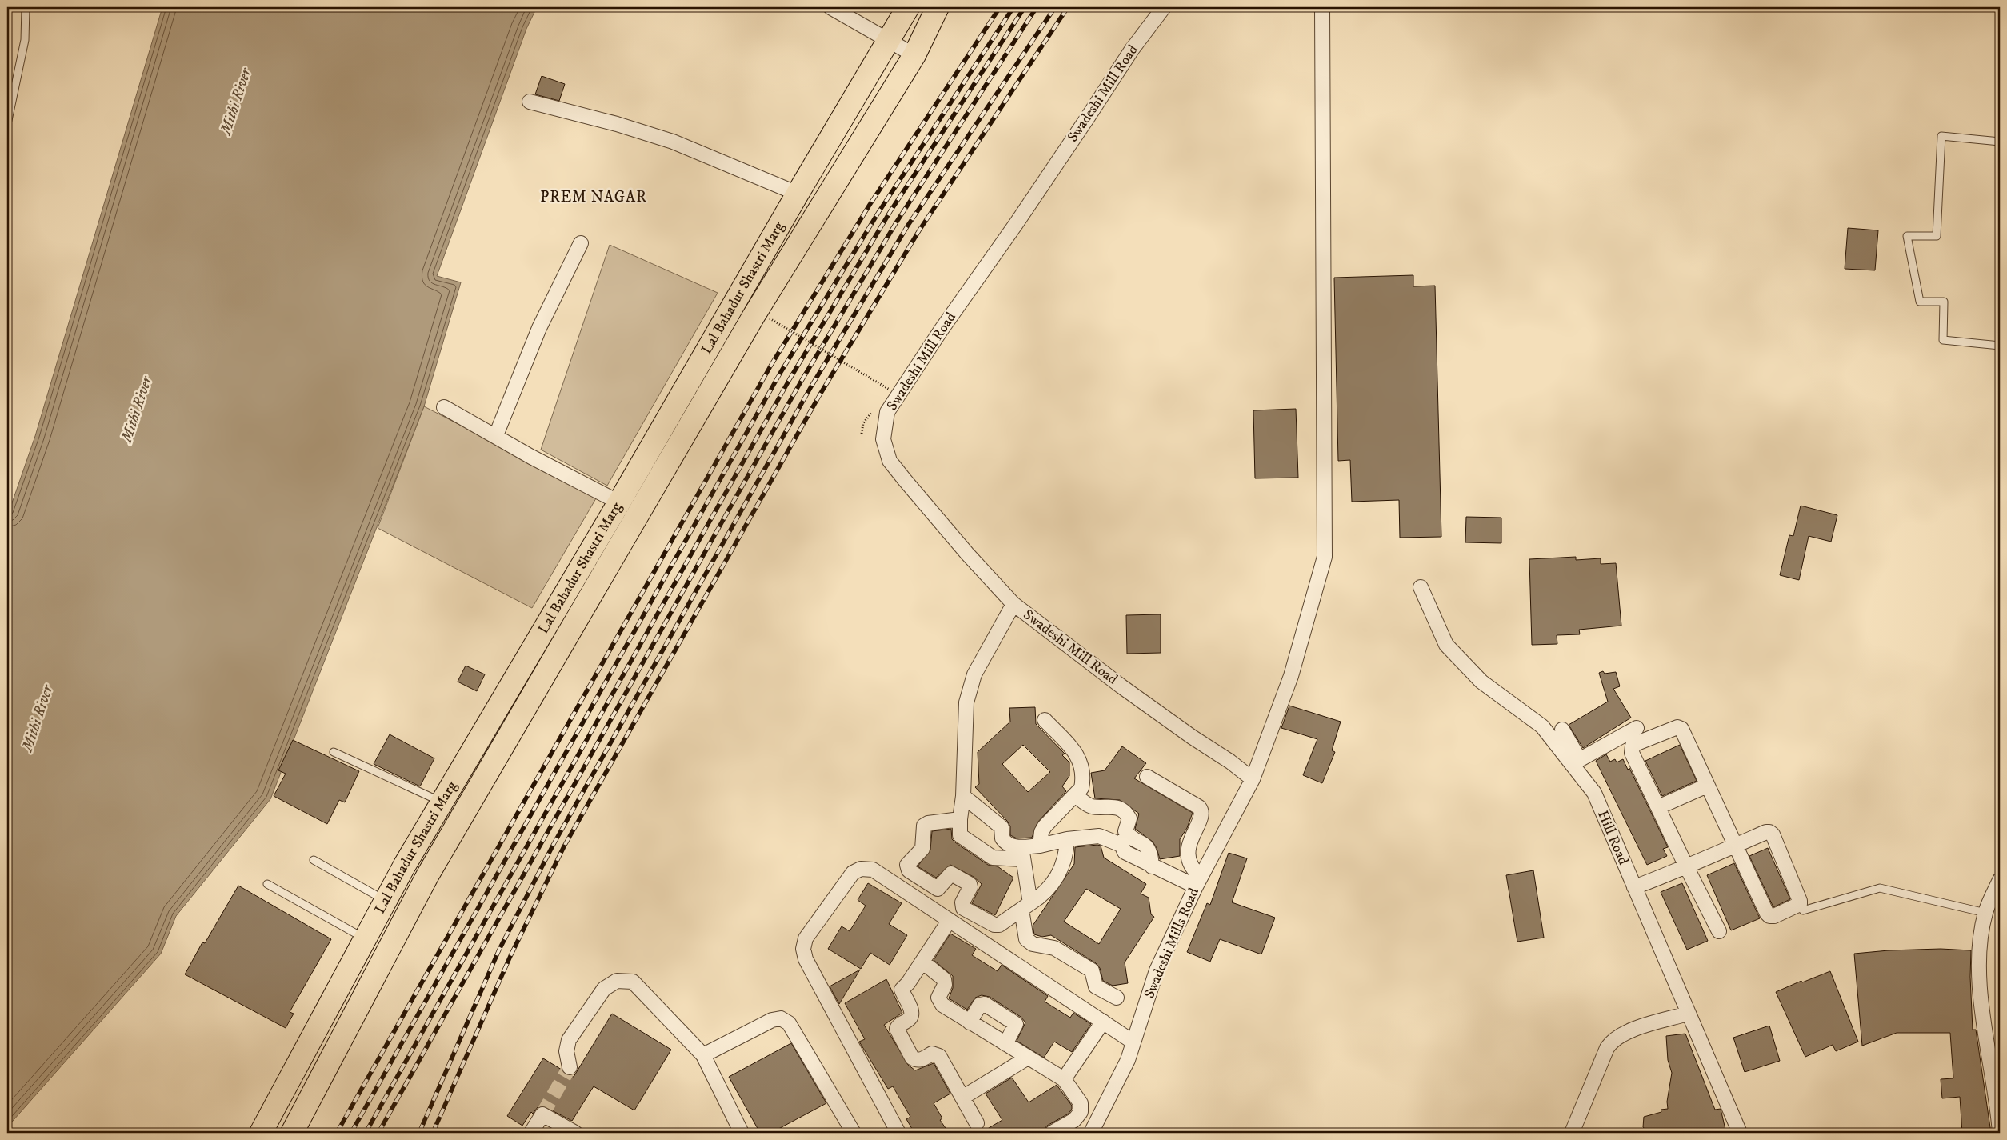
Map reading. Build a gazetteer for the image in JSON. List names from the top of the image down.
{
  "streets": {
    "main road": ["Lal Bahadur Shastri Marg"],
    "street": ["Swadeshi Mill Road", "Hill Road", "Swadeshi Mills Road"]
  },
  "crossings": [
    ["Swadeshi Mill Road", "Swadeshi Mills Road"]
  ],
  "districts": ["PREM NAGAR"],
  "water": ["Mithi River"]
}
